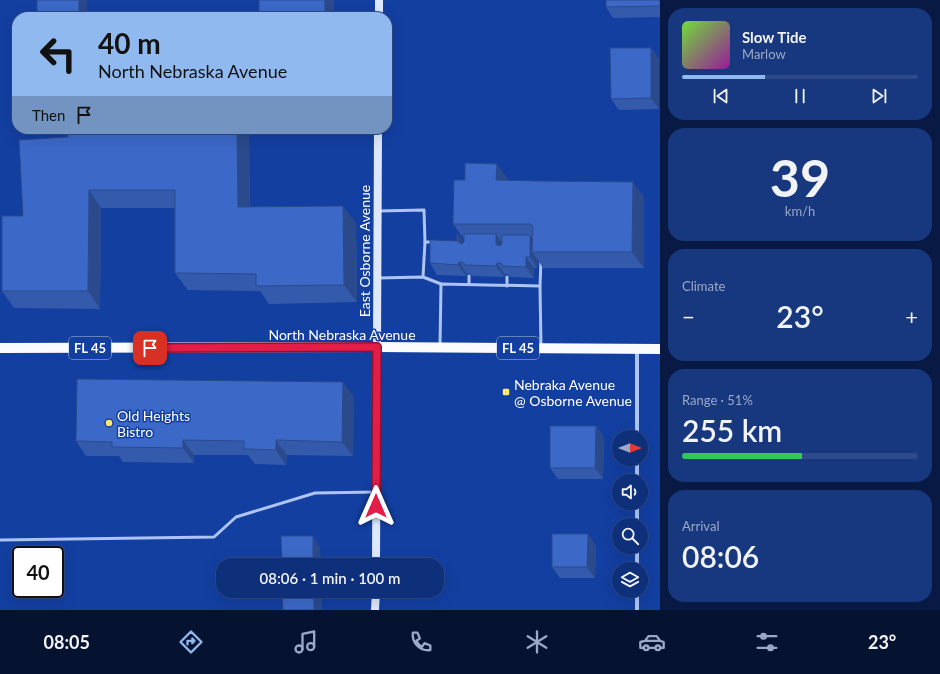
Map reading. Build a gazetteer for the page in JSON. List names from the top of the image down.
{
  "streets": {
    "main road": ["North Nebraska Avenue", "FL 45"],
    "street": ["East Osborne Avenue"]
  },
  "crossings": [
    ["East Osborne Avenue", "North Nebraska Avenue"]
  ],
  "places": {
    "transit": ["Nebraka Avenue @ Osborne Avenue"],
    "other": ["Old Heights Bistro"]
  },
  "north": "right",
  "page": {
    "turn": ["40 m", "North Nebraska Avenue"],
    "song": ["Slow Tide", "Marlow"],
    "then": "Then",
    "tile": [
      ["39", "km/h"],
      "Climate",
      ["Range · 51%", "255 km"],
      ["Arrival", "08:06"]
    ],
    "heat": ["−", "23°", "+"],
    "limit": "40",
    "trip": "08:06 · 1 min · 100 m",
    "tabs": ["08:05", "23°"]
  }
}
